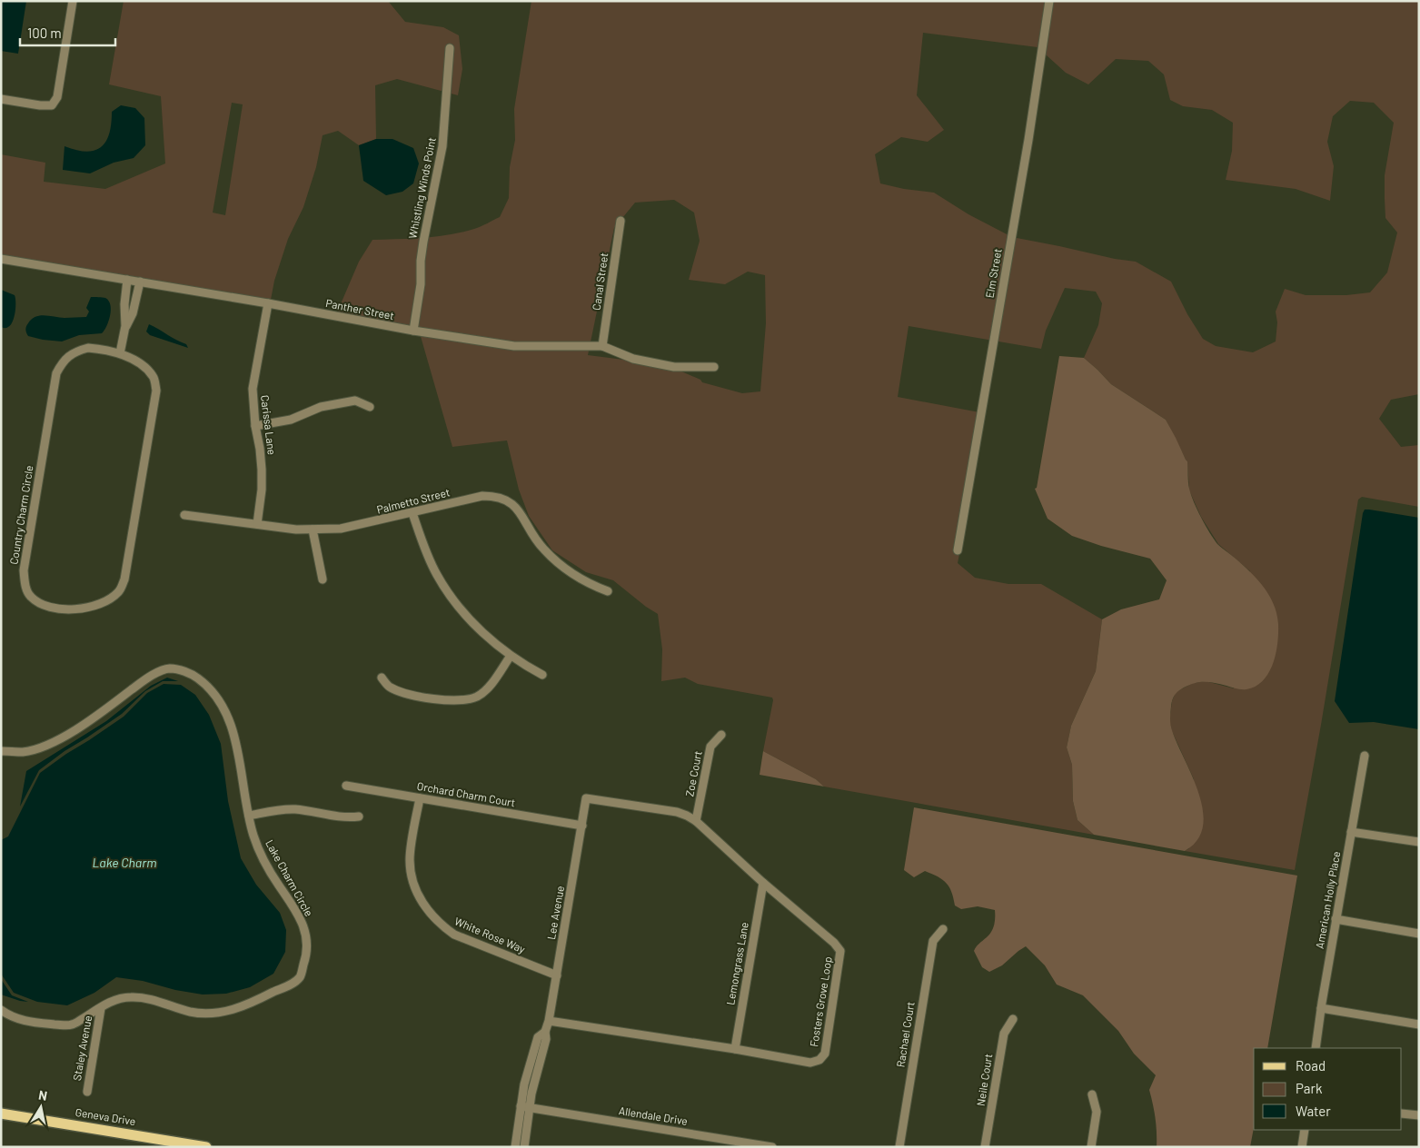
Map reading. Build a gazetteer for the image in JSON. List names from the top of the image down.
{
  "streets": {
    "main road": ["Geneva Drive"],
    "street": [
      "Whistling Winds Point",
      "Elm Street",
      "Canal Street",
      "Panther Street",
      "Carissa Lane",
      "Palmetto Street",
      "Country Charm Circle",
      "Zoe Court",
      "Orchard Charm Court",
      "Lake Charm Circle",
      "American Holly Place",
      "Lee Avenue",
      "White Rose Way",
      "Lemongrass Lane",
      "Fosters Grove Loop",
      "Rachael Court",
      "Staley Avenue",
      "Neile Court",
      "Allendale Drive"
    ]
  },
  "crossings": [
    ["Whistling Winds Point", "Panther Street"],
    ["Canal Street", "Panther Street"],
    ["Panther Street", "Carissa Lane"],
    ["Carissa Lane", "Palmetto Street"],
    ["Zoe Court", "Fosters Grove Loop"],
    ["Orchard Charm Court", "Lee Avenue"],
    ["Orchard Charm Court", "White Rose Way"],
    ["Lake Charm Circle", "Staley Avenue"],
    ["Lee Avenue", "White Rose Way"],
    ["Lee Avenue", "Fosters Grove Loop"],
    ["Lee Avenue", "Allendale Drive"],
    ["Lemongrass Lane", "Fosters Grove Loop"]
  ],
  "water": ["Lake Charm"],
  "legend": ["Road", "Park", "Water"],
  "scale_bar": "100 m",
  "north": "top"
}
